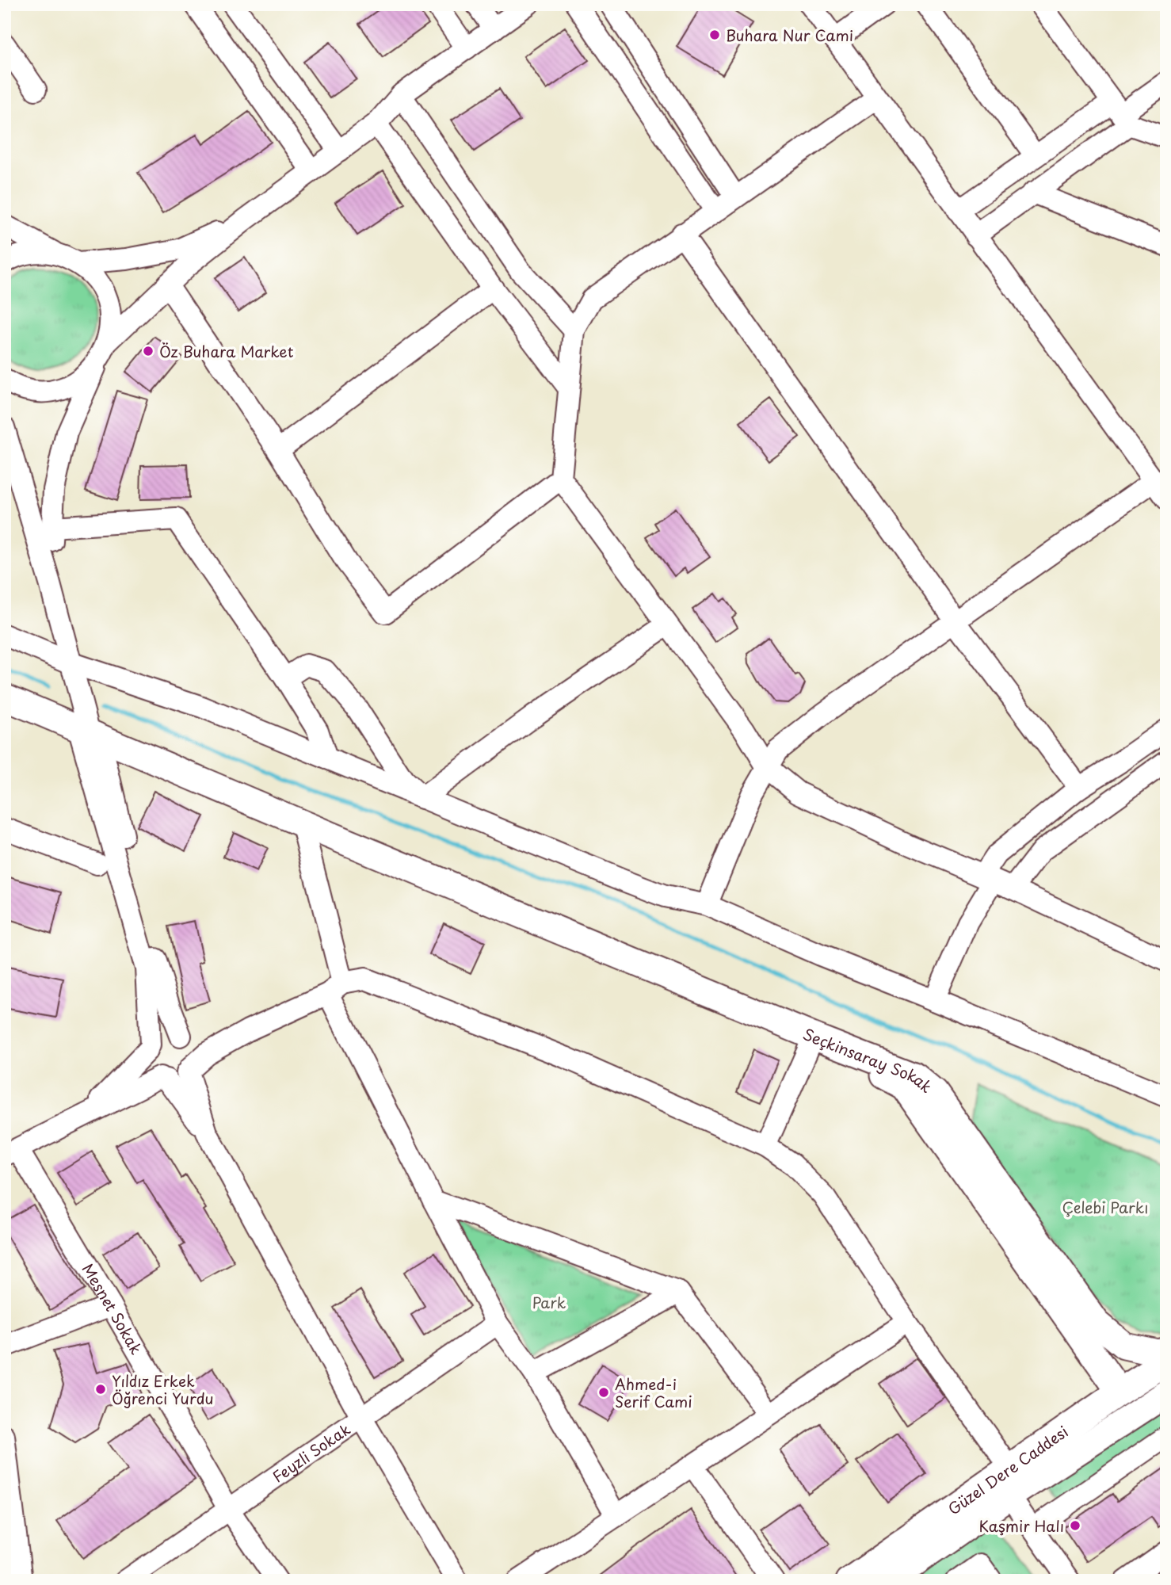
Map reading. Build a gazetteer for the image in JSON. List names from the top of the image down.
{
  "streets": {
    "main road": ["Seçkinsaray Sokak", "Güzel Dere Caddesi"],
    "street": ["Mesnet Sokak", "Feyzli Sokak"]
  },
  "crossings": [
    ["Seçkinsaray Sokak", "Güzel Dere Caddesi"],
    ["Mesnet Sokak", "Feyzli Sokak"]
  ],
  "parks": ["Çelebi Parkı", "Park"],
  "places": [
    "Buhara Nur Cami",
    "Öz Buhara Market",
    "Yıldız Erkek Öğrenci Yurdu",
    "Ahmed-i Serif Cami",
    "Kaşmir Halı"
  ]
}
